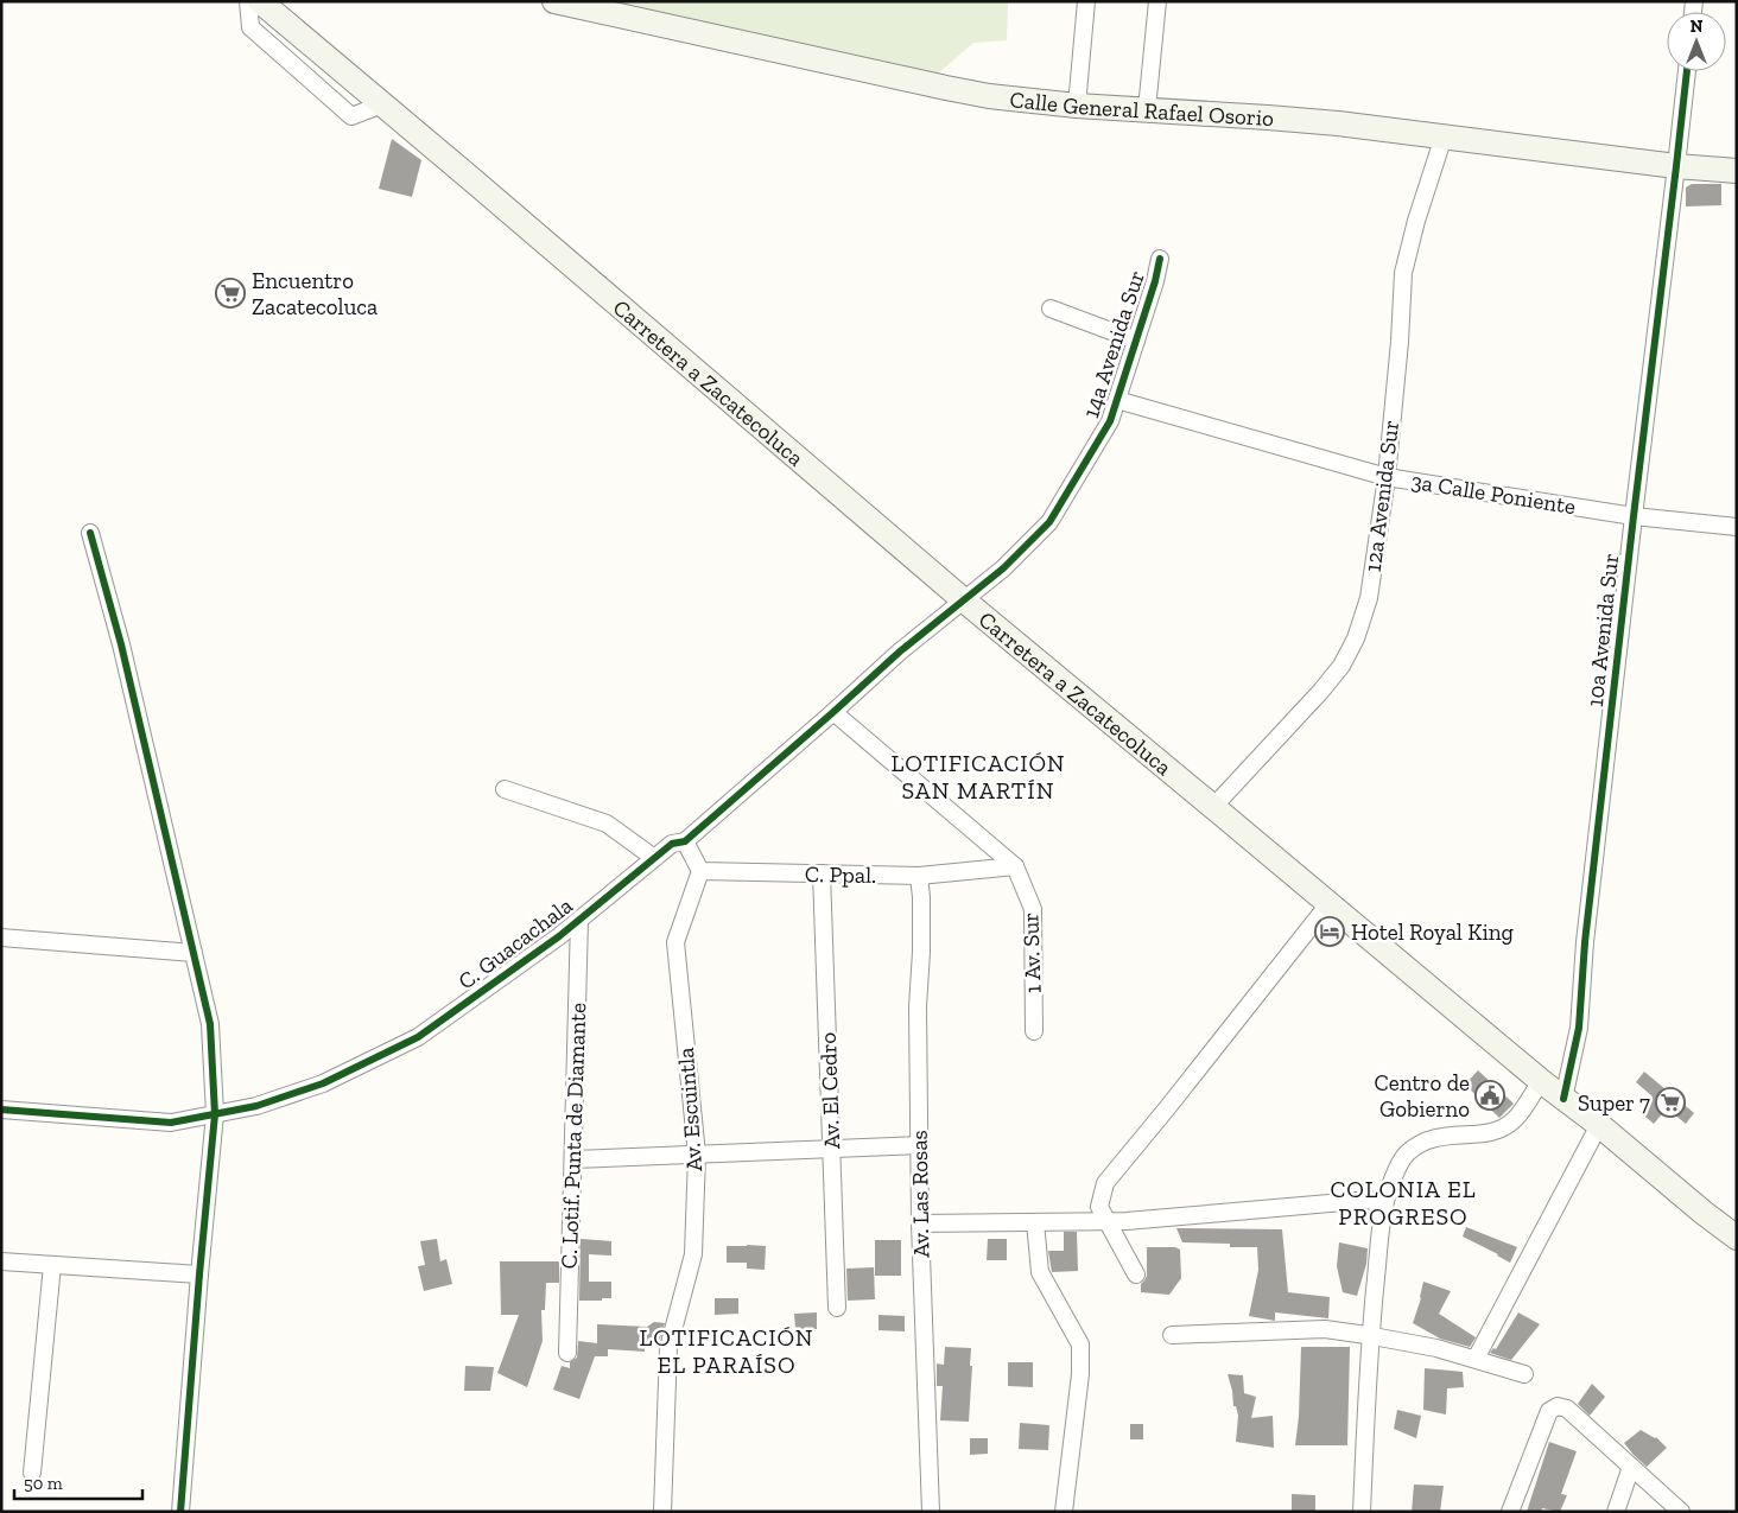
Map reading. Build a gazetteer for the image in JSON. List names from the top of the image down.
{
  "streets": {
    "main road": ["Calle General Rafael Osorio", "Carretera a Zacatecoluca"],
    "street": [
      "14a Avenida Sur",
      "3a Calle Poniente",
      "12a Avenida Sur",
      "10a Avenida Sur",
      "C. Ppal.",
      "C. Guacachala",
      "1 Av. Sur",
      "Av. El Cedro",
      "Av. Escuintla",
      "C. Lotif. Punta de Diamante",
      "Av. Las Rosas"
    ]
  },
  "crossings": [
    ["Calle General Rafael Osorio", "12a Avenida Sur"],
    ["Calle General Rafael Osorio", "10a Avenida Sur"],
    ["14a Avenida Sur", "Carretera a Zacatecoluca"],
    ["14a Avenida Sur", "3a Calle Poniente"],
    ["14a Avenida Sur", "C. Guacachala"],
    ["Carretera a Zacatecoluca", "12a Avenida Sur"],
    ["Carretera a Zacatecoluca", "10a Avenida Sur"],
    ["Carretera a Zacatecoluca", "C. Guacachala"],
    ["3a Calle Poniente", "12a Avenida Sur"],
    ["3a Calle Poniente", "10a Avenida Sur"],
    ["C. Ppal.", "1 Av. Sur"],
    ["C. Ppal.", "Av. El Cedro"],
    ["C. Ppal.", "Av. Escuintla"],
    ["C. Ppal.", "Av. Las Rosas"],
    ["C. Guacachala", "1 Av. Sur"],
    ["C. Guacachala", "C. Lotif. Punta de Diamante"]
  ],
  "districts": ["LOTIFICACIÓN SAN MARTÍN", "COLONIA EL PROGRESO", "LOTIFICACIÓN EL PARAÍSO"],
  "places": {
    "supermarket": ["Encuentro Zacatecoluca", "Super 7"],
    "hotel": ["Hotel Royal King"],
    "public building": ["Centro de Gobierno"]
  },
  "scale_bar": "50 m",
  "north": "top"
}
